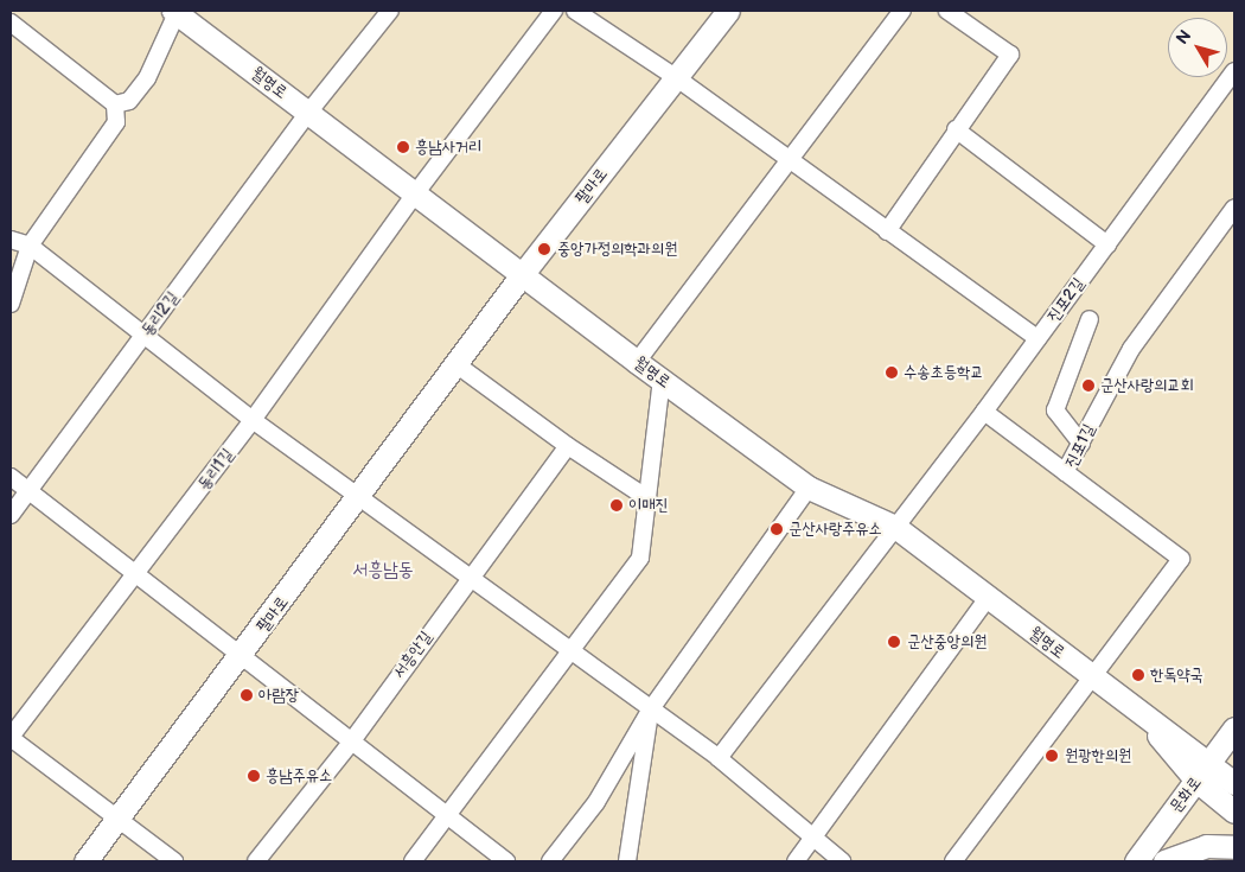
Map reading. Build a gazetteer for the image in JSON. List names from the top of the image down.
{
  "streets": {
    "street": [
      "월명로",
      "팔마로",
      "진포2길",
      "동리2길",
      "진포1길",
      "동리1길",
      "서흥안길",
      "문화로"
    ]
  },
  "crossings": [
    ["월명로", "팔마로"],
    ["월명로", "진포2길"],
    ["월명로", "동리2길"],
    ["월명로", "진포1길"],
    ["월명로", "동리1길"],
    ["월명로", "문화로"]
  ],
  "districts": ["서흥남동"],
  "places": [
    "흥남사거리",
    "중앙가정의학과의원",
    "수송초등학교",
    "군산사랑의교회",
    "이매진",
    "군산사랑주유소",
    "군산중앙의원",
    "한독약국",
    "아람장",
    "원광한의원",
    "흥남주유소"
  ],
  "north": "top left"
}
